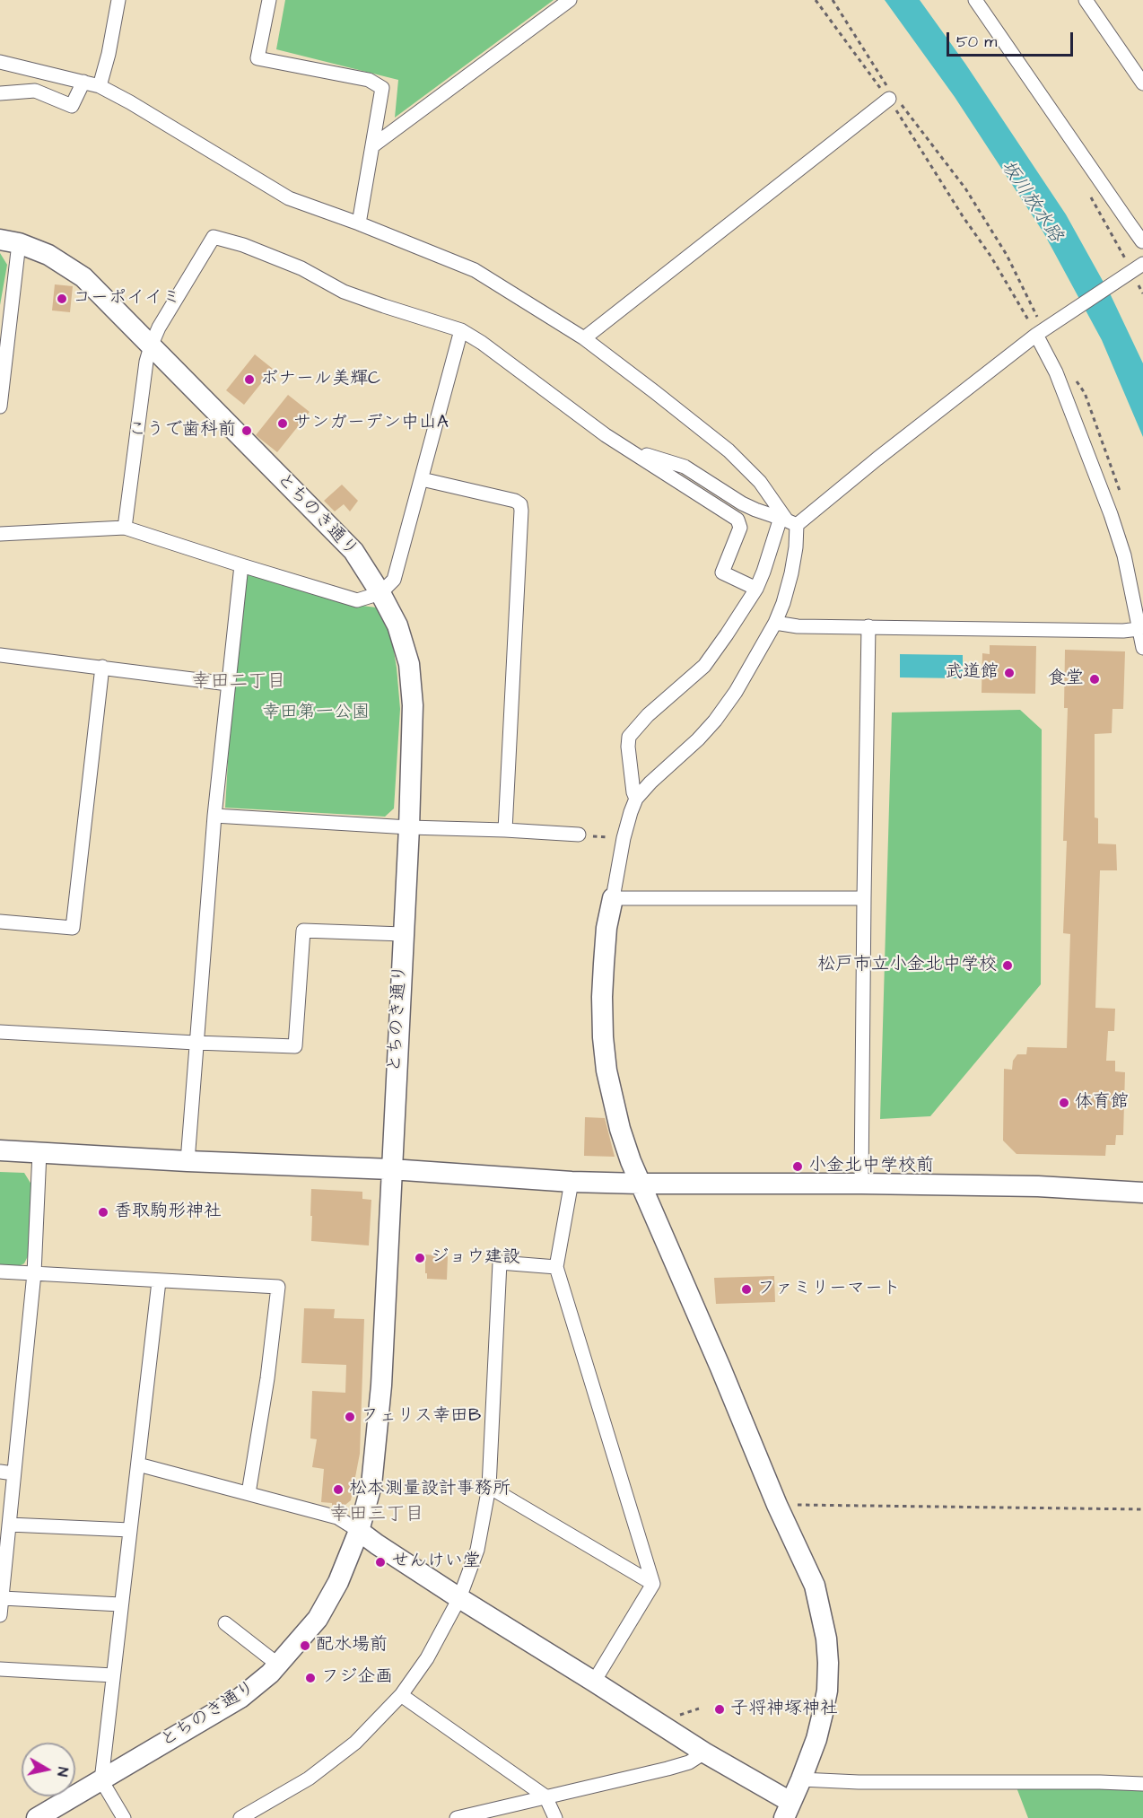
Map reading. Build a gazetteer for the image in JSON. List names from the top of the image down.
{
  "streets": {
    "street": ["とちのき通り"]
  },
  "districts": ["幸田二丁目", "幸田三丁目"],
  "water": ["坂川放水路"],
  "parks": ["幸田第一公園"],
  "places": [
    "コーポイイミ",
    "ボナール美輝C",
    "サンガーデン中山A",
    "こうで歯科前",
    "武道館",
    "食堂",
    "松戸市立小金北中学校",
    "体育館",
    "小金北中学校前",
    "香取駒形神社",
    "ジョウ建設",
    "ファミリーマート",
    "フェリス幸田B",
    "松本測量設計事務所",
    "せんけい堂",
    "配水場前",
    "フジ企画",
    "子将神塚神社"
  ],
  "scale_bar": "50 m",
  "north": "right"
}
